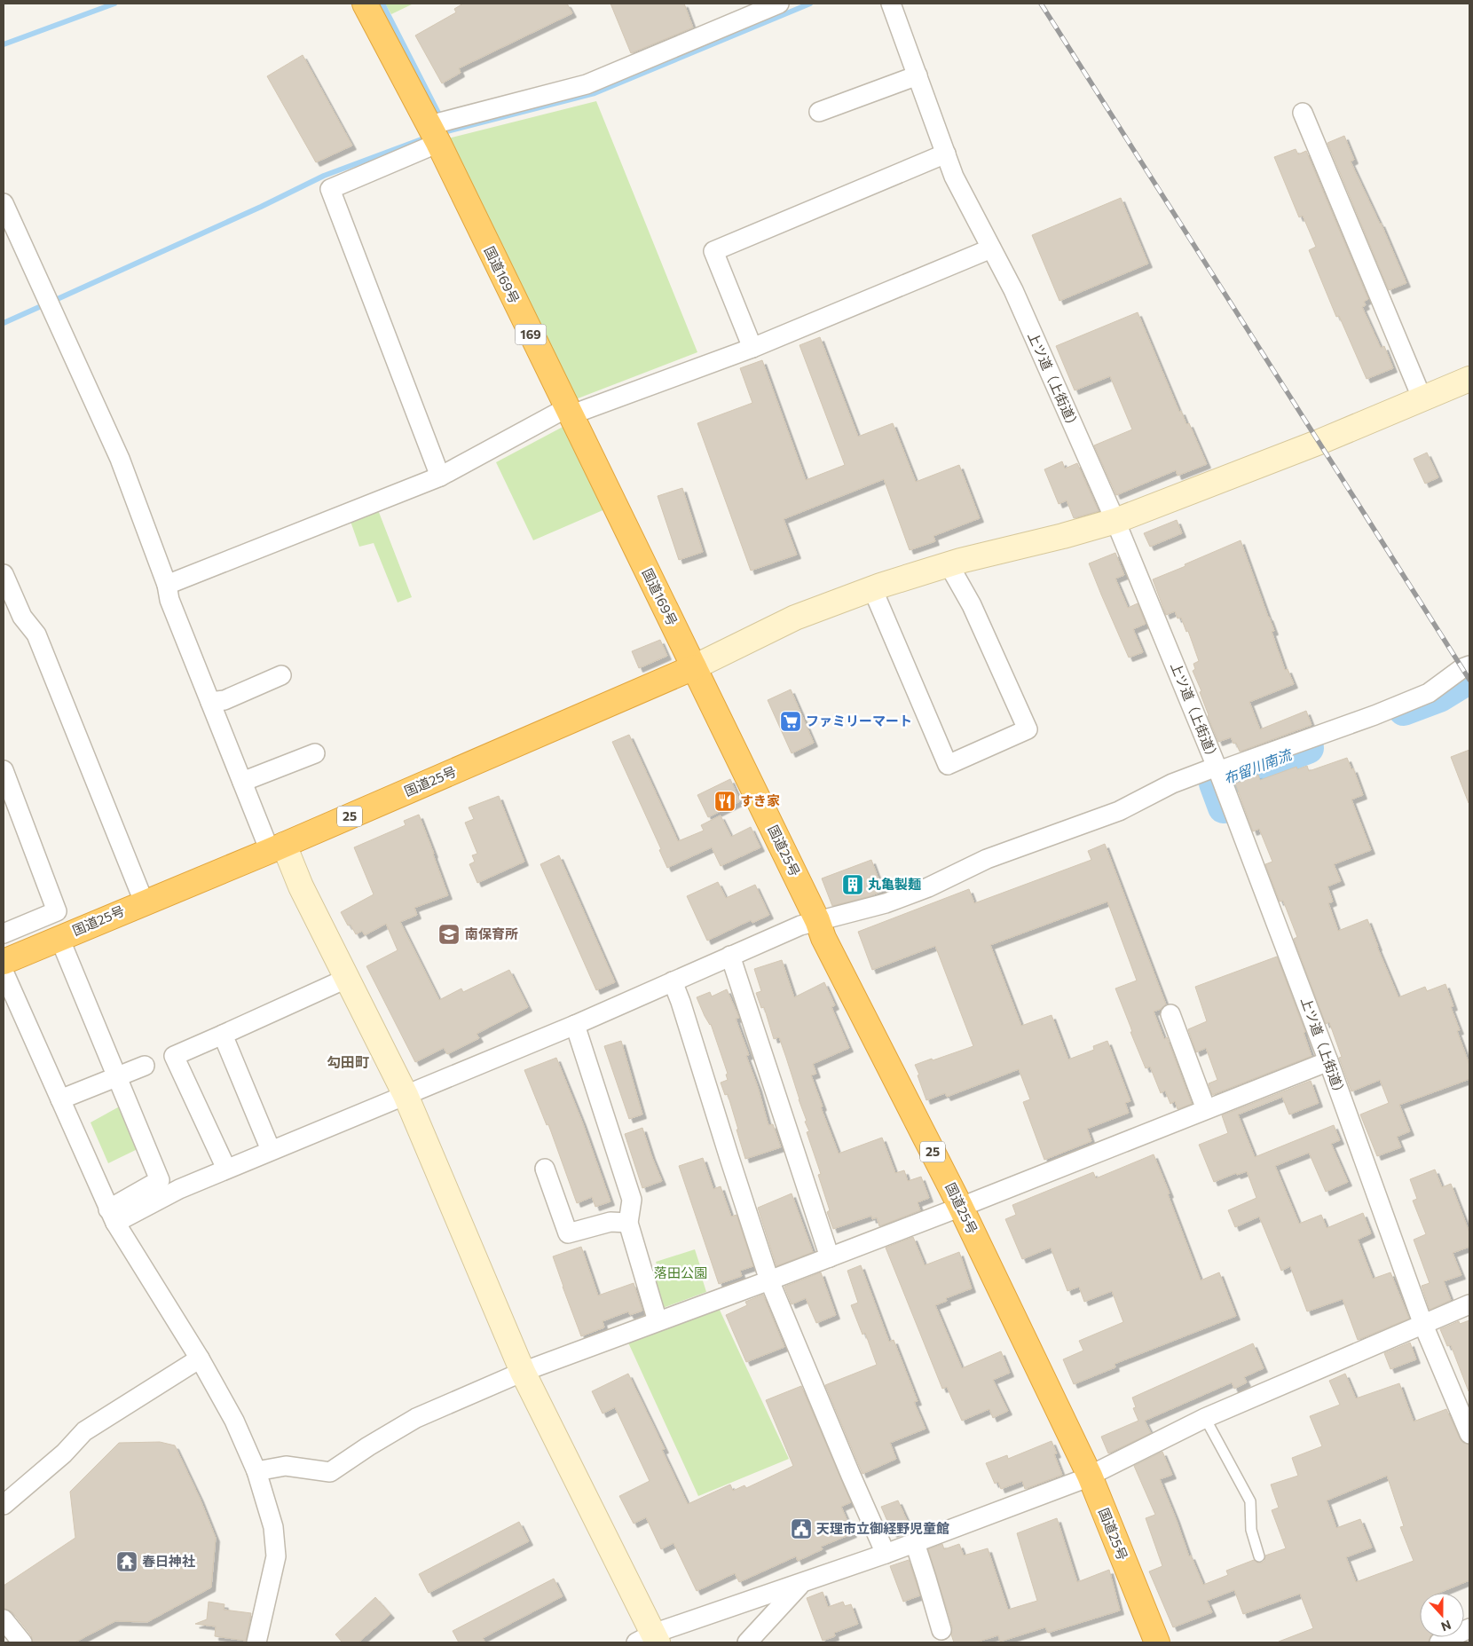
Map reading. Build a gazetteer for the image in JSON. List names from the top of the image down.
{
  "streets": {
    "highway": [
      "国道169号",
      "169",
      "国道25号",
      "25"
    ],
    "street": ["上ツ道（上街道）"]
  },
  "crossings": [
    ["国道169号", "国道25号"]
  ],
  "districts": ["勾田町"],
  "water": ["布留川南流"],
  "parks": ["落田公園"],
  "places": {
    "supermarket": ["ファミリーマート"],
    "restaurant": ["すき家"],
    "building": ["丸亀製麺"],
    "school or university": ["南保育所"],
    "public building": ["天理市立御経野児童館"],
    "temple": ["春日神社"]
  },
  "north": "bottom"
}
